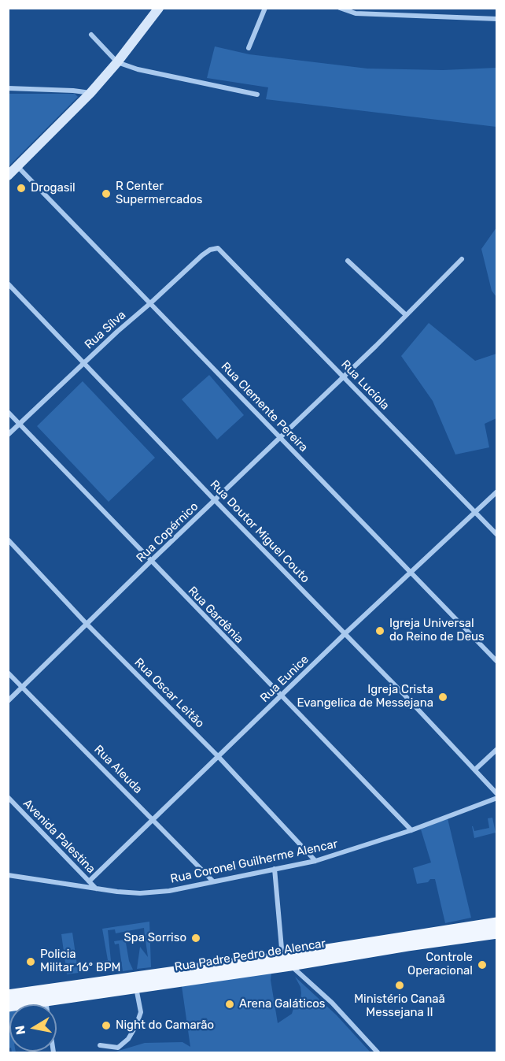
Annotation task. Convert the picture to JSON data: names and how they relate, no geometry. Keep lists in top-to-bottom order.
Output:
{
  "streets": {
    "main road": ["Rua Padre Pedro de Alencar"],
    "street": [
      "Rua Sílva",
      "Rua Lucíola",
      "Rua Clemente Pereira",
      "Rua Doutor Miguel Couto",
      "Rua Copérnico",
      "Rua Gardênia",
      "Rua Eunice",
      "Rua Oscar Leitão",
      "Rua Aleuda",
      "Avenida Palestina",
      "Rua Coronel Guilherme Alencar"
    ]
  },
  "crossings": [
    ["Rua Sílva", "Rua Lucíola"],
    ["Rua Sílva", "Rua Clemente Pereira"],
    ["Rua Sílva", "Rua Doutor Miguel Couto"],
    ["Rua Sílva", "Rua Gardênia"],
    ["Rua Lucíola", "Rua Copérnico"],
    ["Rua Lucíola", "Rua Eunice"],
    ["Rua Clemente Pereira", "Rua Copérnico"],
    ["Rua Clemente Pereira", "Rua Eunice"],
    ["Rua Doutor Miguel Couto", "Rua Copérnico"],
    ["Rua Doutor Miguel Couto", "Rua Eunice"],
    ["Rua Copérnico", "Rua Gardênia"],
    ["Rua Copérnico", "Rua Oscar Leitão"],
    ["Rua Copérnico", "Rua Aleuda"],
    ["Rua Gardênia", "Rua Eunice"],
    ["Rua Gardênia", "Rua Coronel Guilherme Alencar"],
    ["Rua Eunice", "Rua Oscar Leitão"],
    ["Rua Eunice", "Rua Aleuda"],
    ["Rua Eunice", "Avenida Palestina"],
    ["Rua Oscar Leitão", "Rua Coronel Guilherme Alencar"],
    ["Rua Aleuda", "Rua Coronel Guilherme Alencar"],
    ["Avenida Palestina", "Rua Coronel Guilherme Alencar"]
  ],
  "places": [
    "Drogasil",
    "R Center Supermercados",
    "Igreja Universal do Reino de Deus",
    "Igreja Crista Evangelica de Messejana",
    "Spa Sorriso",
    "Policia Militar 16º BPM",
    "Controle Operacional",
    "Ministério Canaã Messejana II",
    "Arena Galáticos",
    "Night do Camarão"
  ],
  "north": "left"
}
